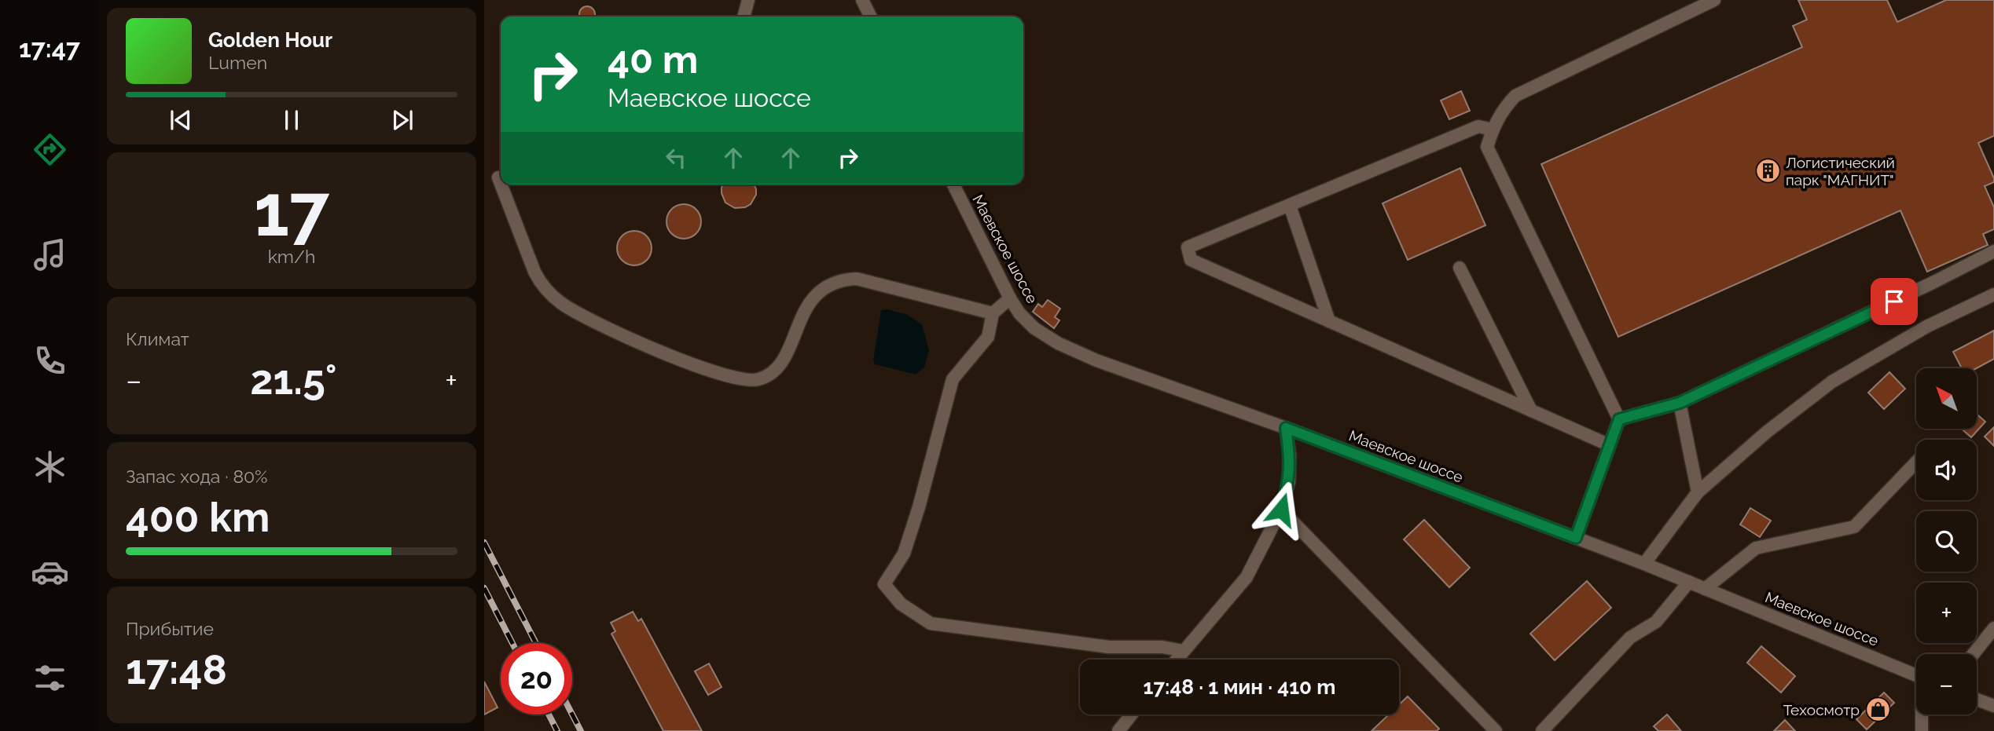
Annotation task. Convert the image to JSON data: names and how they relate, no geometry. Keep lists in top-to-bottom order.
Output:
{
  "streets": {
    "street": ["Маевское шоссе"]
  },
  "places": {
    "building": ["Логистический парк \"МАГНИТ\""],
    "shop": ["Техосмотр"]
  },
  "north": "top left",
  "page": {
    "tabs": "17:47",
    "turn": ["40 m", "Маевское шоссе"],
    "song": ["Golden Hour", "Lumen"],
    "tile": [
      ["17", "km/h"],
      "Климат",
      ["Запас хода · 80%", "400 km"],
      ["Прибытие", "17:48"]
    ],
    "heat": ["−", "21.5°", "+"],
    "map_buttons": ["+", "−"],
    "limit": "20",
    "trip": "17:48 · 1 мин · 410 m"
  }
}
